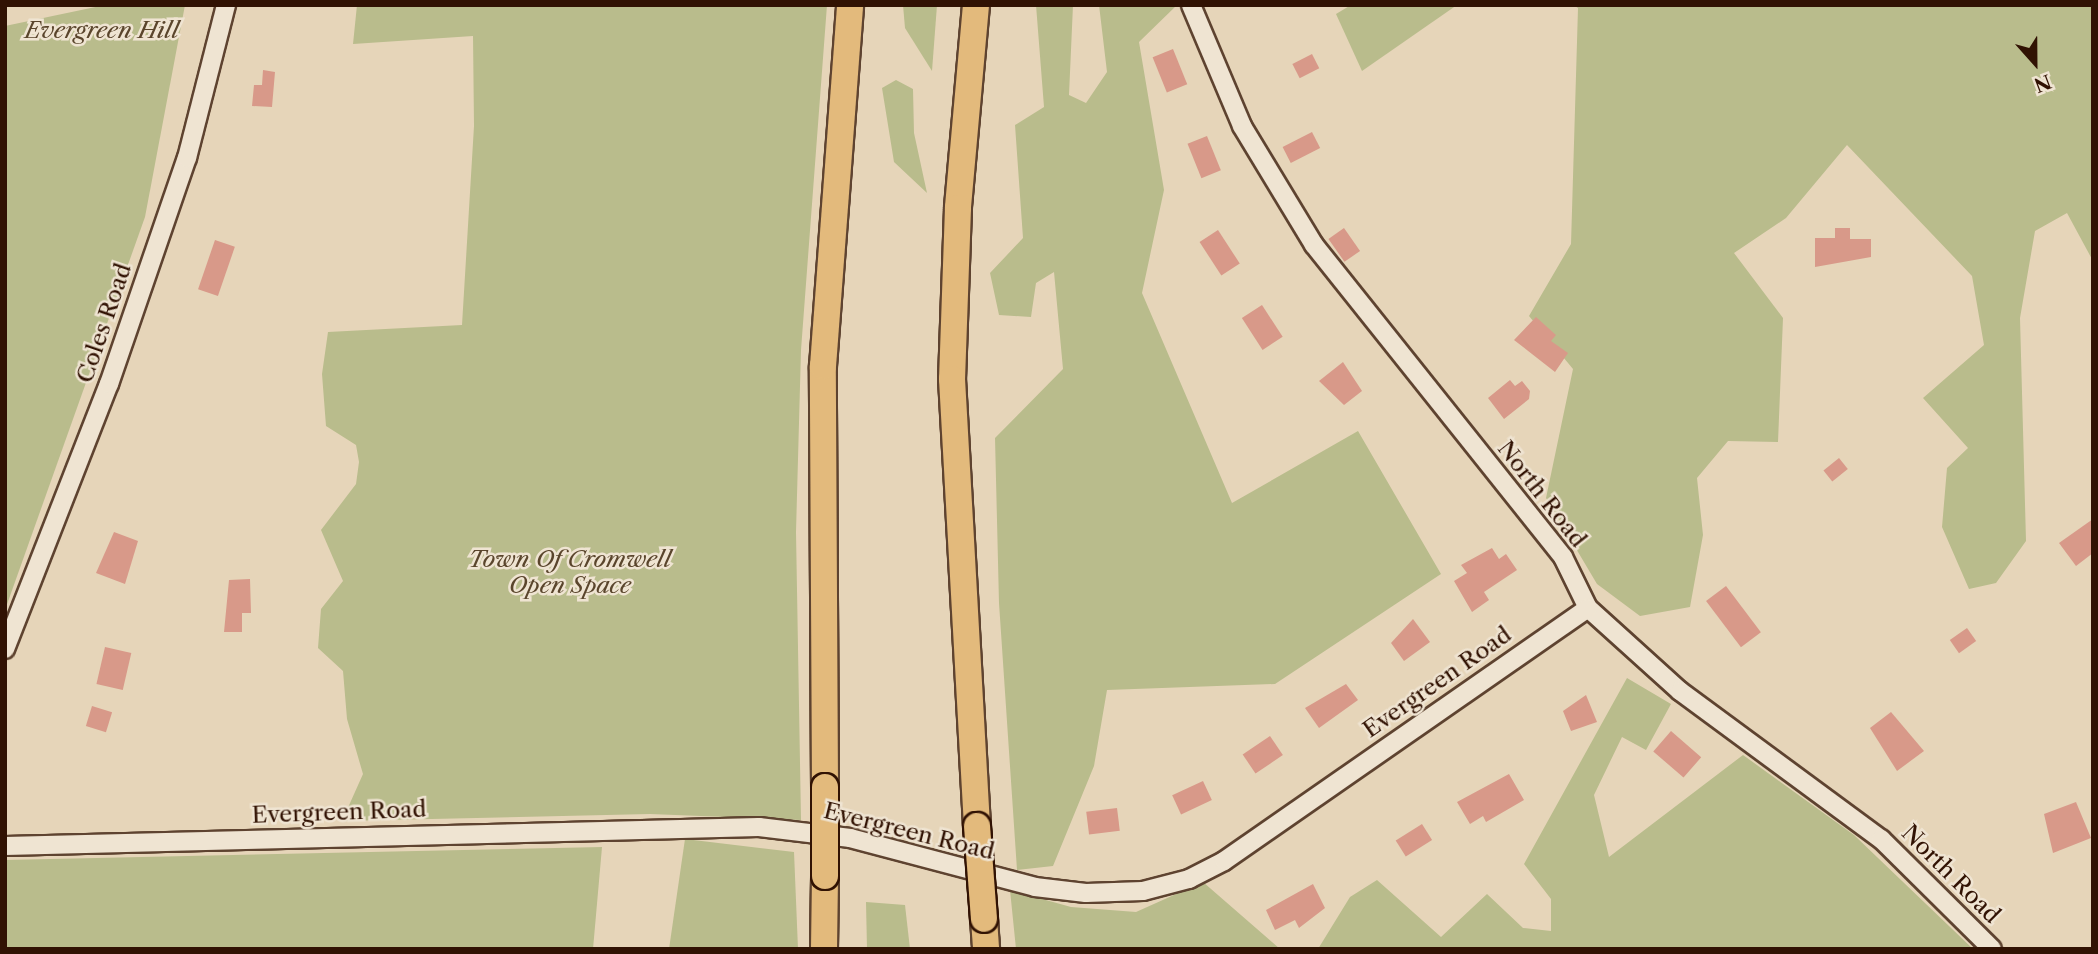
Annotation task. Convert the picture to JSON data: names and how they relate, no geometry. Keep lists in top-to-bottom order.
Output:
{
  "streets": {
    "street": ["Coles Road", "North Road", "Evergreen Road"]
  },
  "crossings": [
    ["North Road", "Evergreen Road"]
  ],
  "parks": ["Evergreen Hill", "Town Of Cromwell Open Space"],
  "north": "bottom"
}
